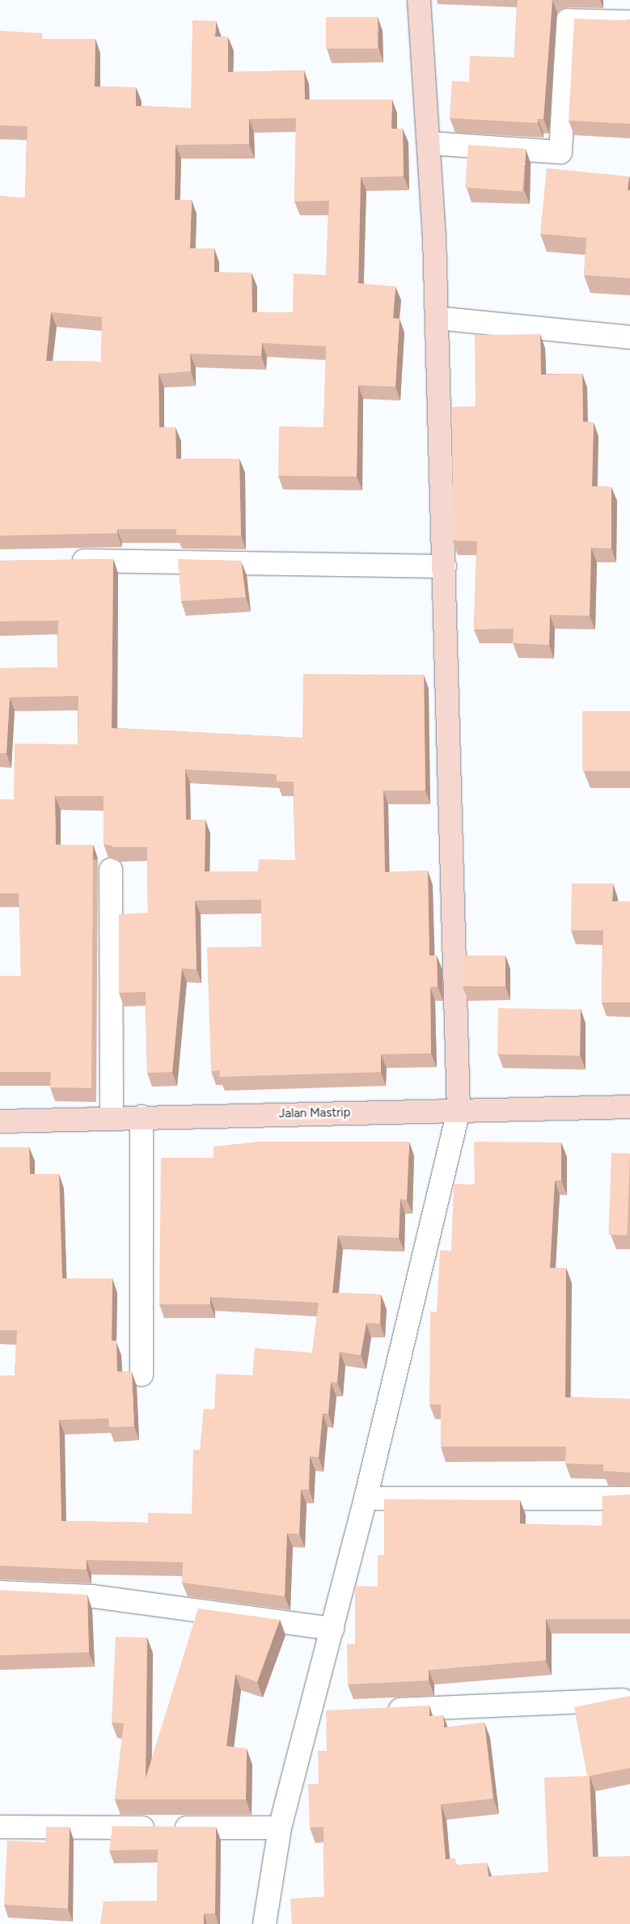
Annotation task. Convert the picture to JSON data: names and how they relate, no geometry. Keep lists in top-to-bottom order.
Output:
{
  "streets": {
    "street": ["Jalan Mastrip"]
  }
}
